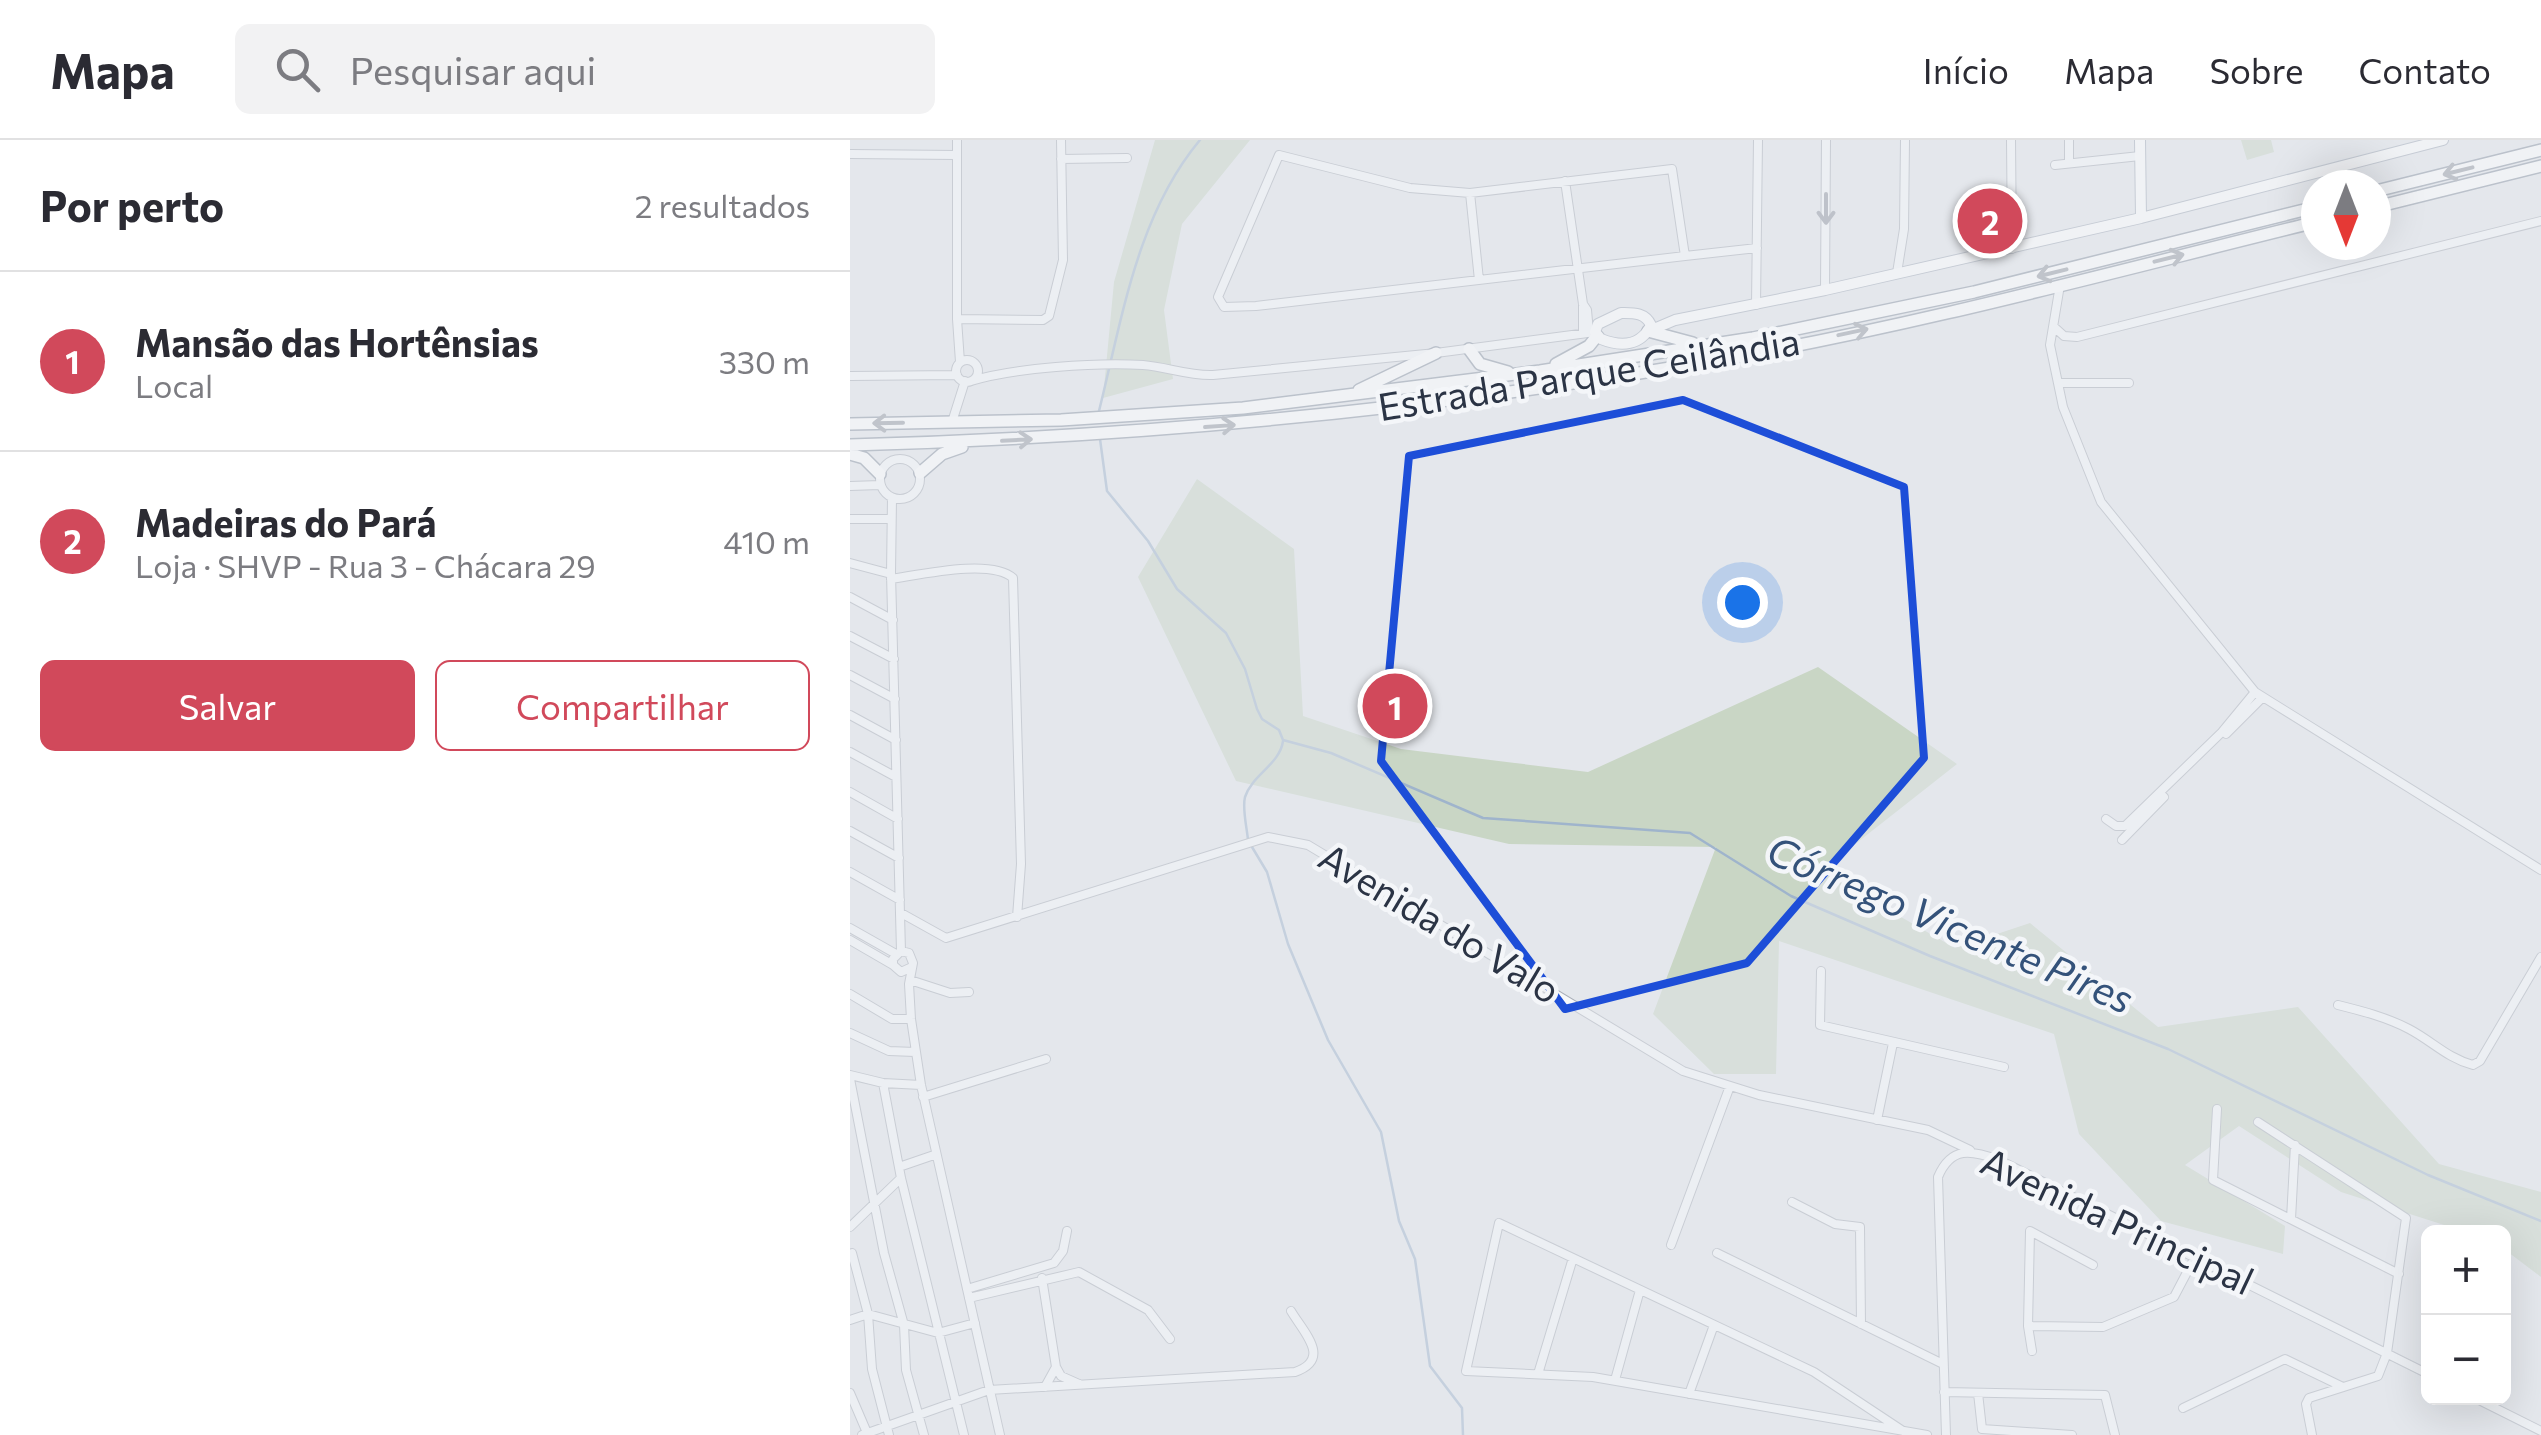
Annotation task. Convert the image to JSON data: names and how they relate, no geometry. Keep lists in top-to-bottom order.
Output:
{
  "streets": {
    "highway": ["Estrada Parque Ceilândia"],
    "street": ["Avenida do Valo", "Avenida Principal"]
  },
  "crossings": [
    ["Avenida do Valo", "Avenida Principal"]
  ],
  "water": ["Córrego Vicente Pires"],
  "north": "bottom",
  "page": {
    "header": "Mapa",
    "search": "Pesquisar aqui",
    "nav": [
      "Início",
      "Mapa",
      "Sobre",
      "Contato"
    ],
    "heading": ["Por perto", "2 resultados"],
    "pins": ["2", "1"],
    "list": [
      {
        "mark": "1",
        "name": "Mansão das Hortênsias",
        "note": "Local",
        "value": "330 m"
      },
      {
        "mark": "2",
        "name": "Madeiras do Pará",
        "note": "Loja · SHVP - Rua 3 - Chácara 29",
        "value": "410 m"
      }
    ],
    "buttons": ["Salvar", "Compartilhar"],
    "map_buttons": ["+", "−"]
  }
}
